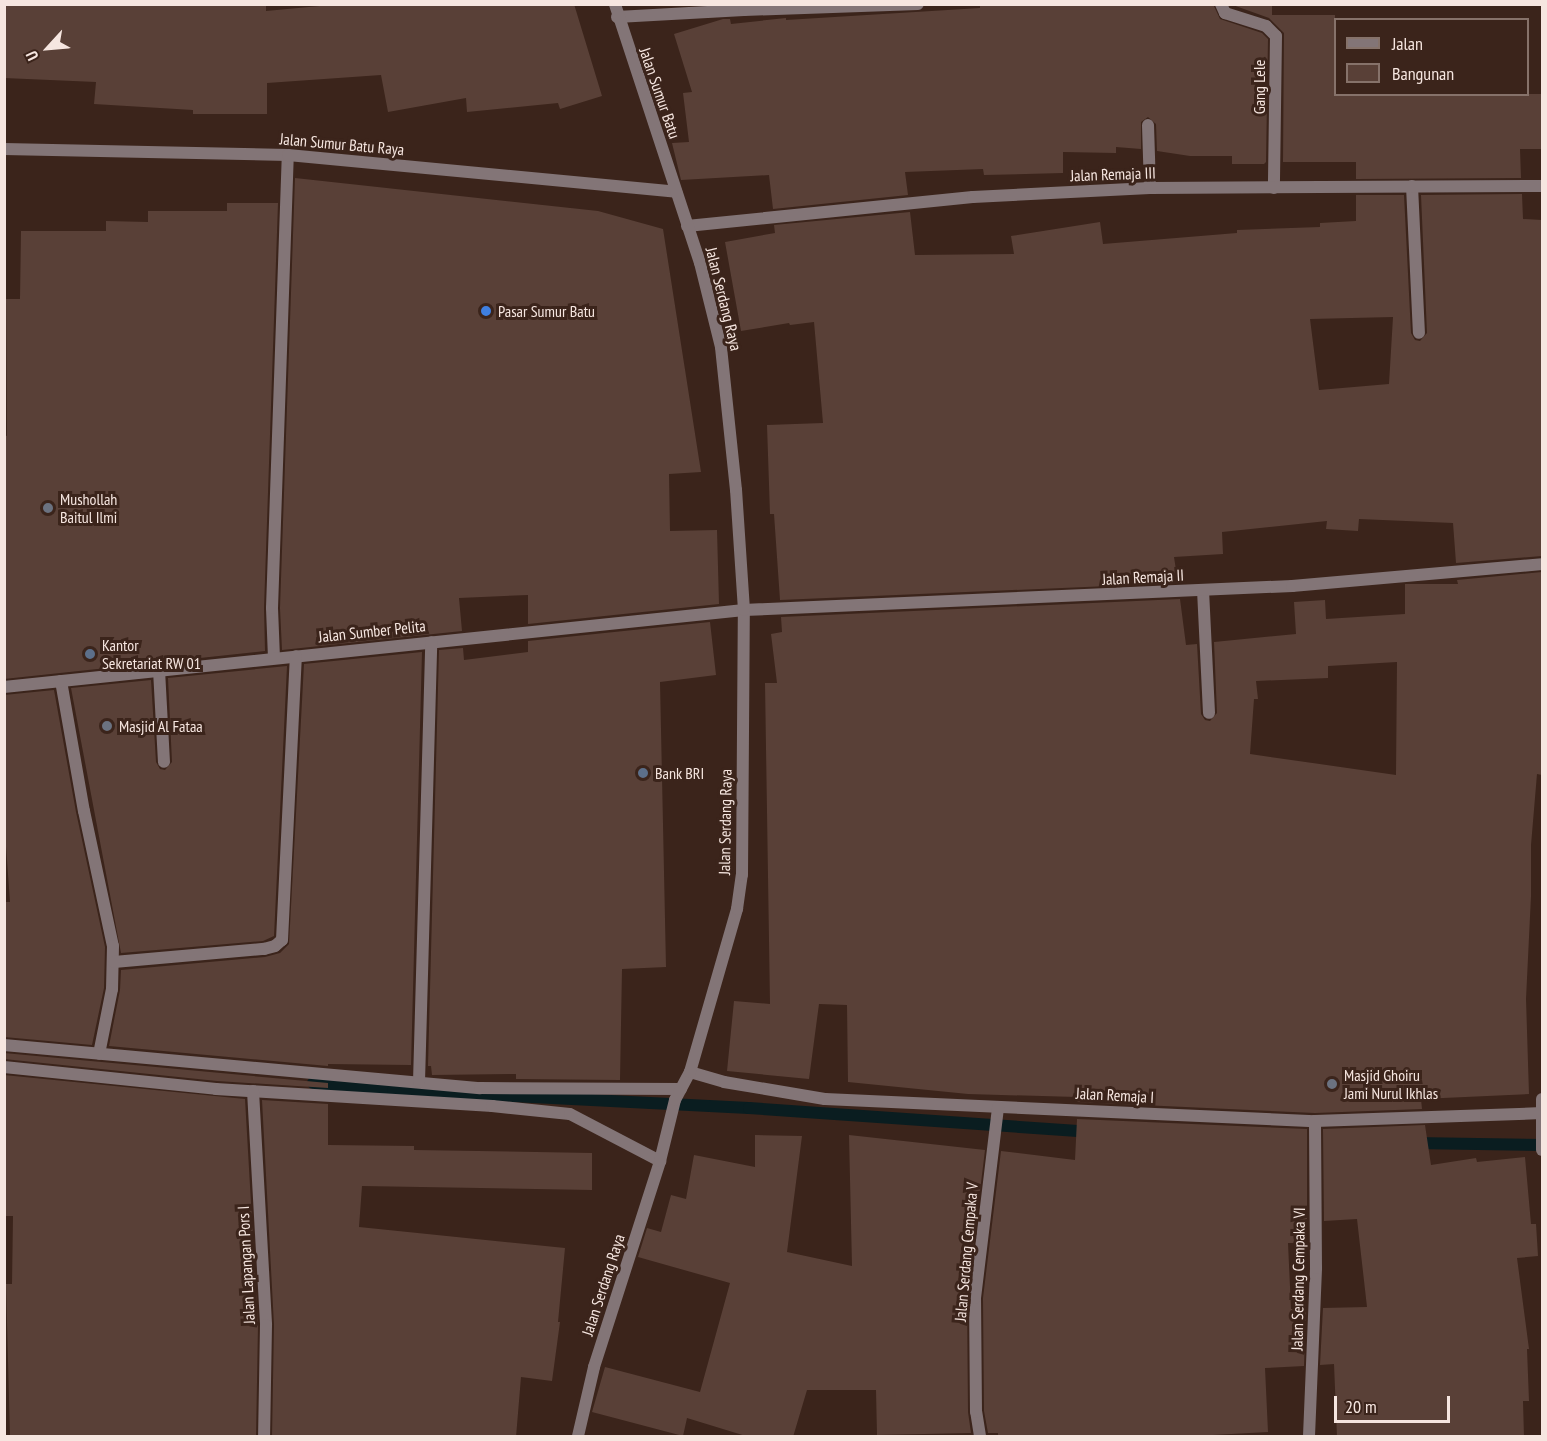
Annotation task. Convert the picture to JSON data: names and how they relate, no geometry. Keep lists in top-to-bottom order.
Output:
{
  "streets": {
    "street": [
      "Gang Lele",
      "Jalan Sumur Batu",
      "Jalan Sumur Batu Raya",
      "Jalan Remaja III",
      "Jalan Serdang Raya",
      "Jalan Remaja II",
      "Jalan Sumber Pelita",
      "Jalan Remaja I",
      "Jalan Serdang Cempaka V",
      "Jalan Lapangan Pors I",
      "Jalan Serdang Cempaka VI"
    ]
  },
  "crossings": [
    ["Gang Lele", "Jalan Remaja III"],
    ["Jalan Sumur Batu", "Jalan Sumur Batu Raya"],
    ["Jalan Sumur Batu", "Jalan Serdang Raya"],
    ["Jalan Sumur Batu Raya", "Jalan Serdang Raya"],
    ["Jalan Remaja III", "Jalan Serdang Raya"],
    ["Jalan Serdang Raya", "Jalan Remaja II"],
    ["Jalan Serdang Raya", "Jalan Sumber Pelita"],
    ["Jalan Serdang Raya", "Jalan Remaja I"],
    ["Jalan Remaja II", "Jalan Sumber Pelita"],
    ["Jalan Remaja I", "Jalan Serdang Cempaka V"],
    ["Jalan Remaja I", "Jalan Serdang Cempaka VI"]
  ],
  "places": [
    "Pasar Sumur Batu",
    "Mushollah Baitul Ilmi",
    "Kantor Sekretariat RW 01",
    "Masjid Al Fataa",
    "Bank BRI",
    "Masjid Ghoiru Jami Nurul Ikhlas"
  ],
  "legend": ["Jalan", "Bangunan"],
  "scale_bar": "20 m",
  "north": "bottom left"
}
